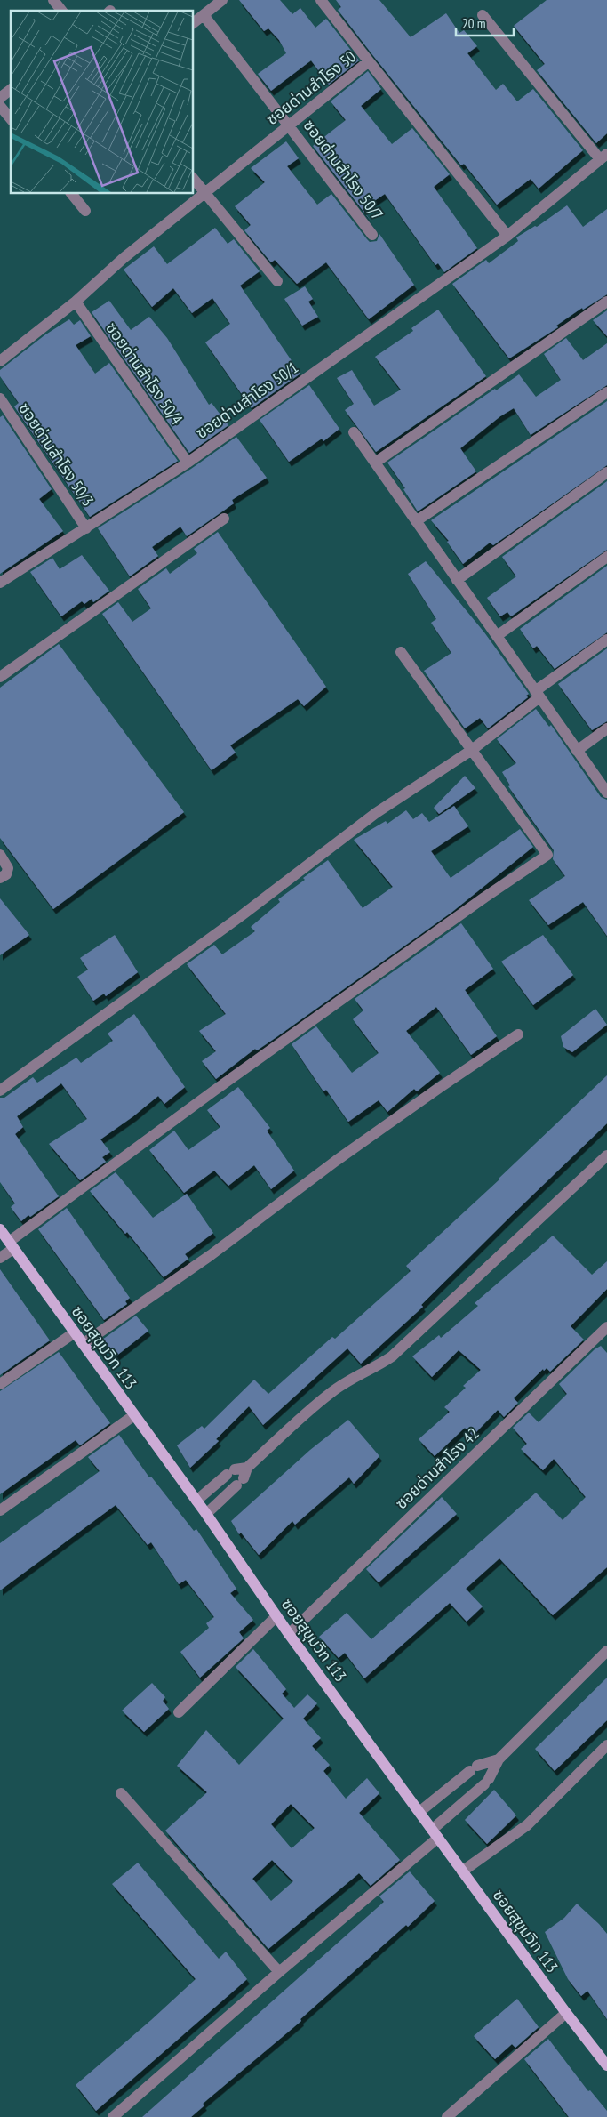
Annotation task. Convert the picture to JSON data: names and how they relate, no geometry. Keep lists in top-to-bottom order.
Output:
{
  "streets": {
    "main road": ["ซอยสุขุมวิท 113"],
    "street": [
      "ซอยด่านสำโรง 50",
      "ซอยด่านสำโรง 50/7",
      "ซอยด่านสำโรง 50/4",
      "ซอยด่านสำโรง 50/1",
      "ซอยด่านสำโรง 50/3",
      "ซอยด่านสำโรง 42"
    ]
  },
  "crossings": [
    ["ซอยด่านสำโรง 50", "ซอยด่านสำโรง 50/7"],
    ["ซอยด่านสำโรง 50", "ซอยด่านสำโรง 50/4"],
    ["ซอยด่านสำโรง 50", "ซอยด่านสำโรง 50/1"],
    ["ซอยด่านสำโรง 50/4", "ซอยด่านสำโรง 50/1"],
    ["ซอยด่านสำโรง 50/1", "ซอยด่านสำโรง 50/3"],
    ["ซอยสุขุมวิท 113", "ซอยด่านสำโรง 42"]
  ],
  "scale_bar": "20 m"
}
